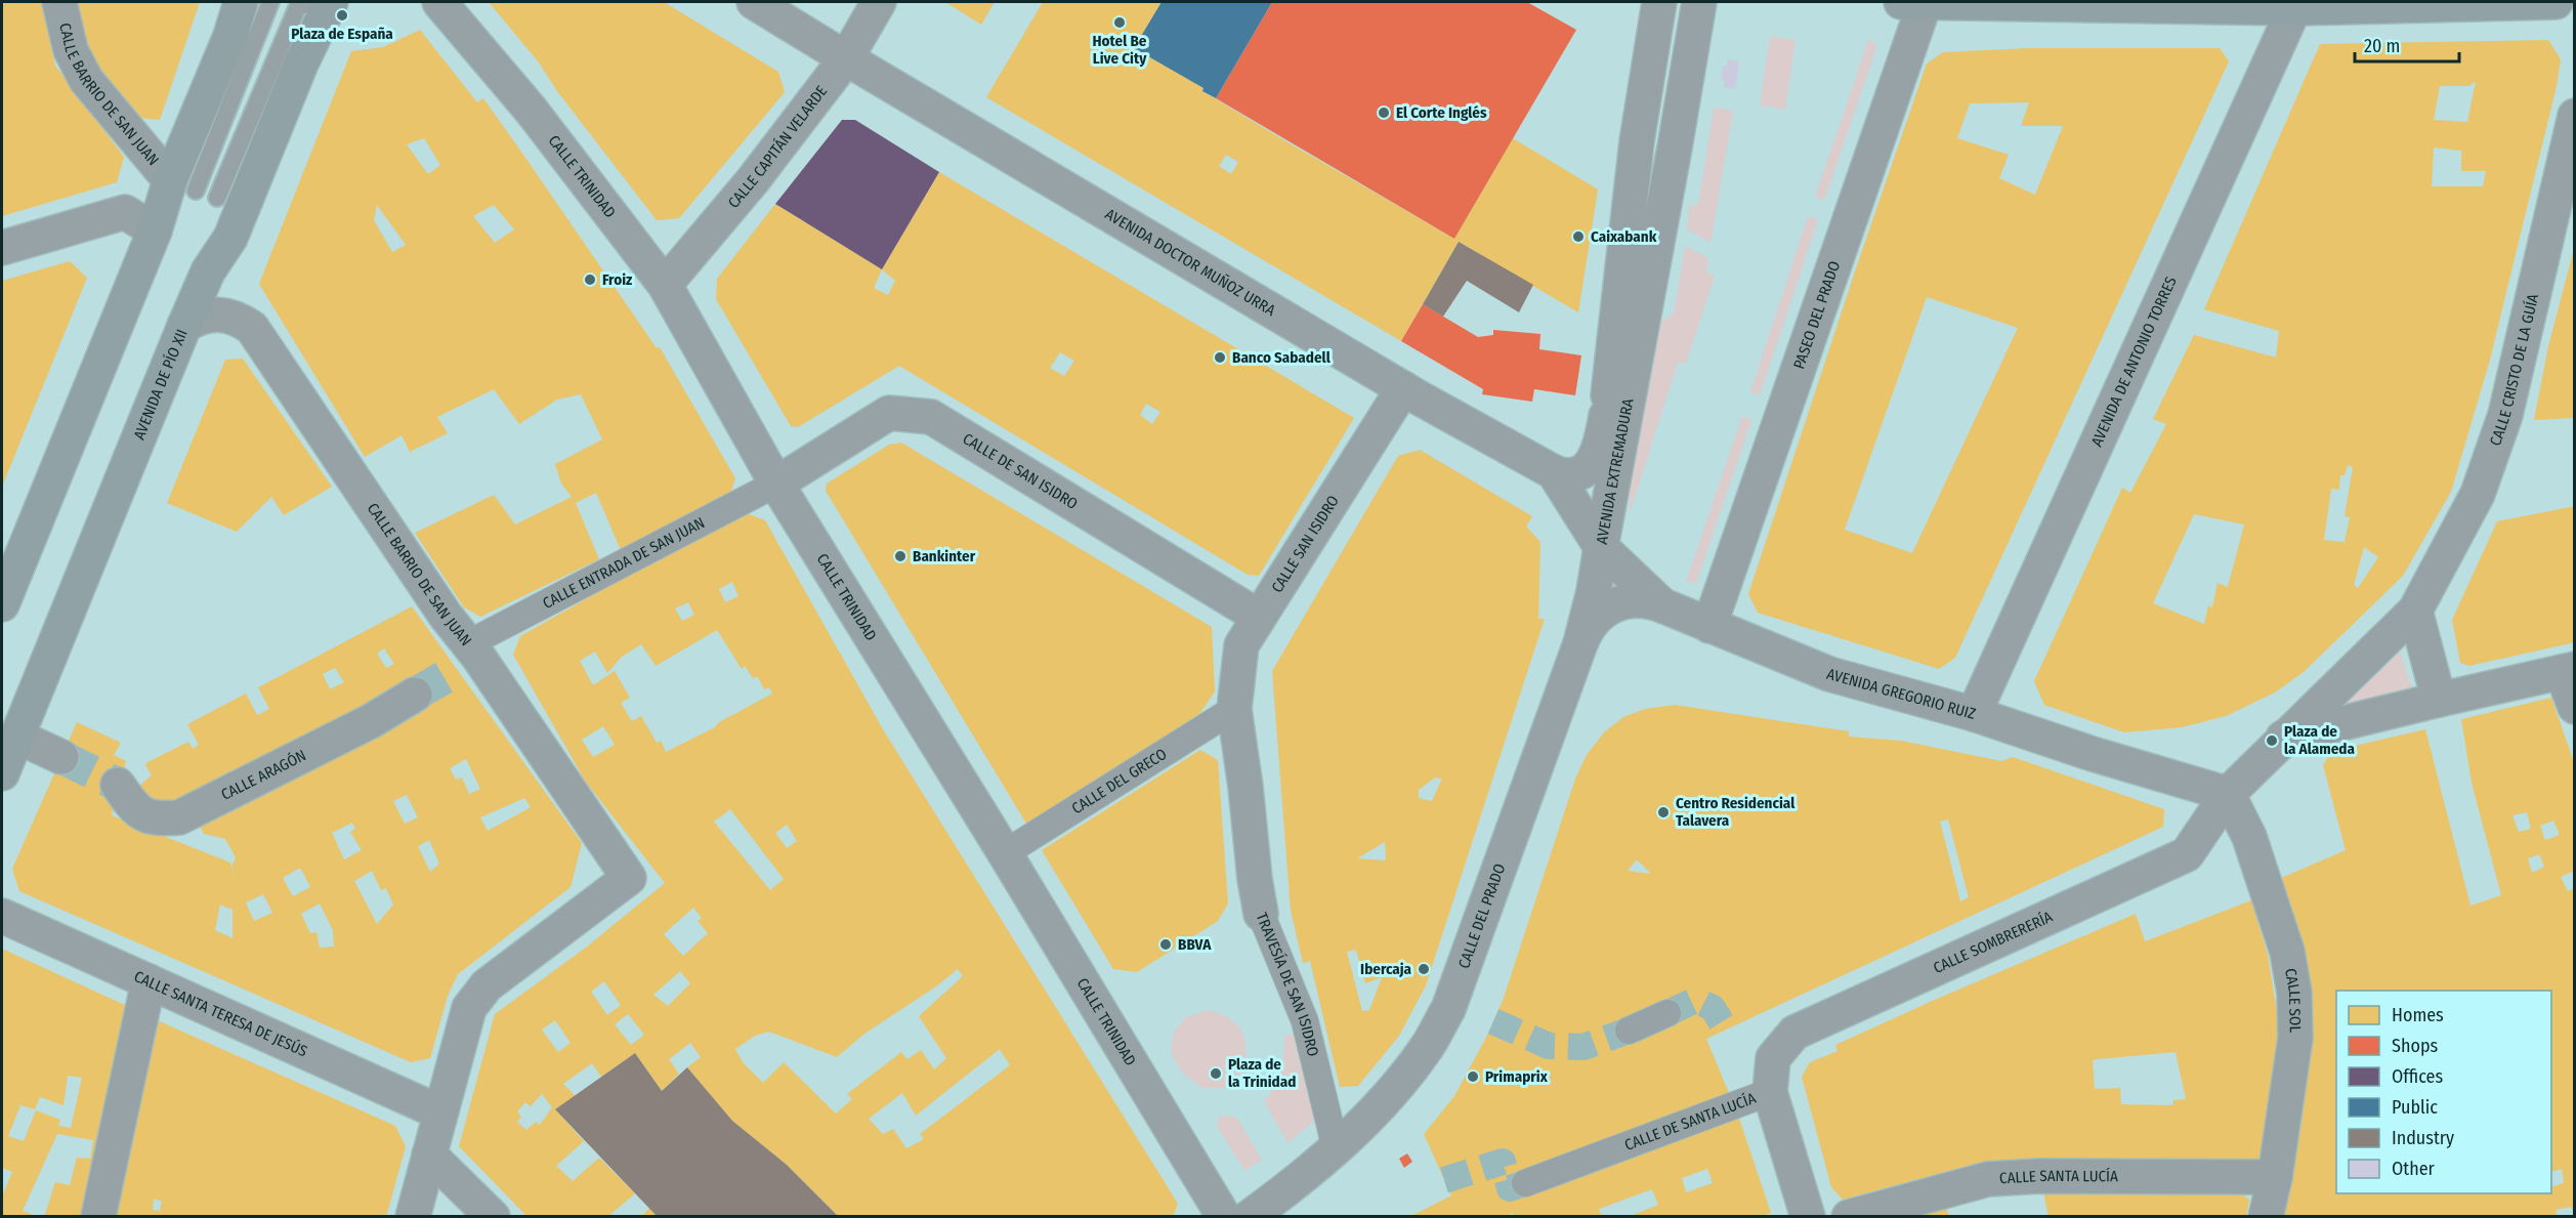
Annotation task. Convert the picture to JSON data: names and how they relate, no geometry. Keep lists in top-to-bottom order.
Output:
{
  "streets": {
    "main road": ["AVENIDA DE PÍO XII"],
    "street": [
      "CALLE BARRIO DE SAN JUAN",
      "CALLE CAPITÁN VELARDE",
      "CALLE TRINIDAD",
      "AVENIDA DOCTOR MUÑOZ URRA",
      "PASEO DEL PRADO",
      "AVENIDA DE ANTONIO TORRES",
      "CALLE CRISTO DE LA GUÍA",
      "AVENIDA EXTREMADURA",
      "CALLE DE SAN ISIDRO",
      "CALLE SAN ISIDRO",
      "CALLE ENTRADA DE SAN JUAN",
      "AVENIDA GREGORIO RUIZ",
      "CALLE ARAGÓN",
      "CALLE DEL GRECO",
      "CALLE DEL PRADO",
      "CALLE SOMBRERERÍA",
      "TRAVESÍA DE SAN ISIDRO",
      "CALLE SOL",
      "CALLE SANTA TERESA DE JESÚS",
      "CALLE DE SANTA LUCÍA",
      "CALLE SANTA LUCÍA"
    ]
  },
  "crossings": [
    ["CALLE BARRIO DE SAN JUAN", "AVENIDA DE PÍO XII"],
    ["CALLE BARRIO DE SAN JUAN", "CALLE ENTRADA DE SAN JUAN"],
    ["CALLE BARRIO DE SAN JUAN", "CALLE SANTA TERESA DE JESÚS"],
    ["CALLE CAPITÁN VELARDE", "CALLE TRINIDAD"],
    ["CALLE CAPITÁN VELARDE", "AVENIDA DOCTOR MUÑOZ URRA"],
    ["CALLE TRINIDAD", "CALLE DE SAN ISIDRO"],
    ["CALLE TRINIDAD", "CALLE ENTRADA DE SAN JUAN"],
    ["CALLE TRINIDAD", "CALLE DEL GRECO"],
    ["AVENIDA DOCTOR MUÑOZ URRA", "AVENIDA EXTREMADURA"],
    ["AVENIDA DOCTOR MUÑOZ URRA", "CALLE SAN ISIDRO"],
    ["AVENIDA DOCTOR MUÑOZ URRA", "AVENIDA GREGORIO RUIZ"],
    ["AVENIDA DOCTOR MUÑOZ URRA", "CALLE DEL PRADO"],
    ["PASEO DEL PRADO", "AVENIDA GREGORIO RUIZ"],
    ["AVENIDA DE ANTONIO TORRES", "AVENIDA GREGORIO RUIZ"],
    ["AVENIDA EXTREMADURA", "AVENIDA GREGORIO RUIZ"],
    ["AVENIDA EXTREMADURA", "CALLE DEL PRADO"],
    ["CALLE DE SAN ISIDRO", "CALLE SAN ISIDRO"],
    ["CALLE DE SAN ISIDRO", "CALLE ENTRADA DE SAN JUAN"],
    ["CALLE SAN ISIDRO", "CALLE DEL GRECO"],
    ["CALLE SAN ISIDRO", "TRAVESÍA DE SAN ISIDRO"],
    ["AVENIDA GREGORIO RUIZ", "CALLE DEL PRADO"],
    ["AVENIDA GREGORIO RUIZ", "CALLE SOMBRERERÍA"],
    ["AVENIDA GREGORIO RUIZ", "CALLE SOL"],
    ["CALLE DEL GRECO", "TRAVESÍA DE SAN ISIDRO"],
    ["CALLE DEL PRADO", "TRAVESÍA DE SAN ISIDRO"],
    ["CALLE SOMBRERERÍA", "CALLE SOL"],
    ["CALLE SOMBRERERÍA", "CALLE DE SANTA LUCÍA"],
    ["CALLE SOL", "CALLE SANTA LUCÍA"]
  ],
  "places": [
    "Plaza de España",
    "Hotel Be Live City",
    "El Corte Inglés",
    "Caixabank",
    "Froiz",
    "Banco Sabadell",
    "Bankinter",
    "Plaza de la Alameda",
    "Centro Residencial Talavera",
    "BBVA",
    "Ibercaja",
    "Plaza de la Trinidad",
    "Primaprix"
  ],
  "legend": [
    "Homes",
    "Shops",
    "Offices",
    "Public",
    "Industry",
    "Other"
  ],
  "scale_bar": "20 m"
}
